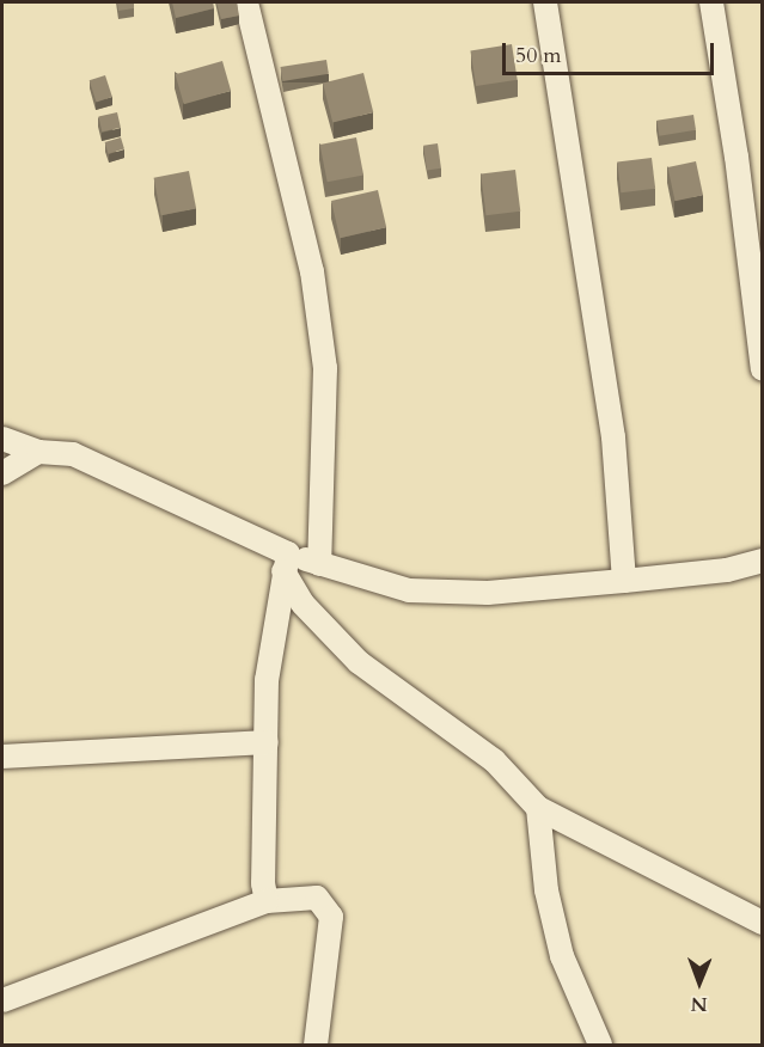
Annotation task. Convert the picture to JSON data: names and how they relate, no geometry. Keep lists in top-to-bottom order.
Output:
{
  "scale_bar": "50 m",
  "north": "bottom"
}
